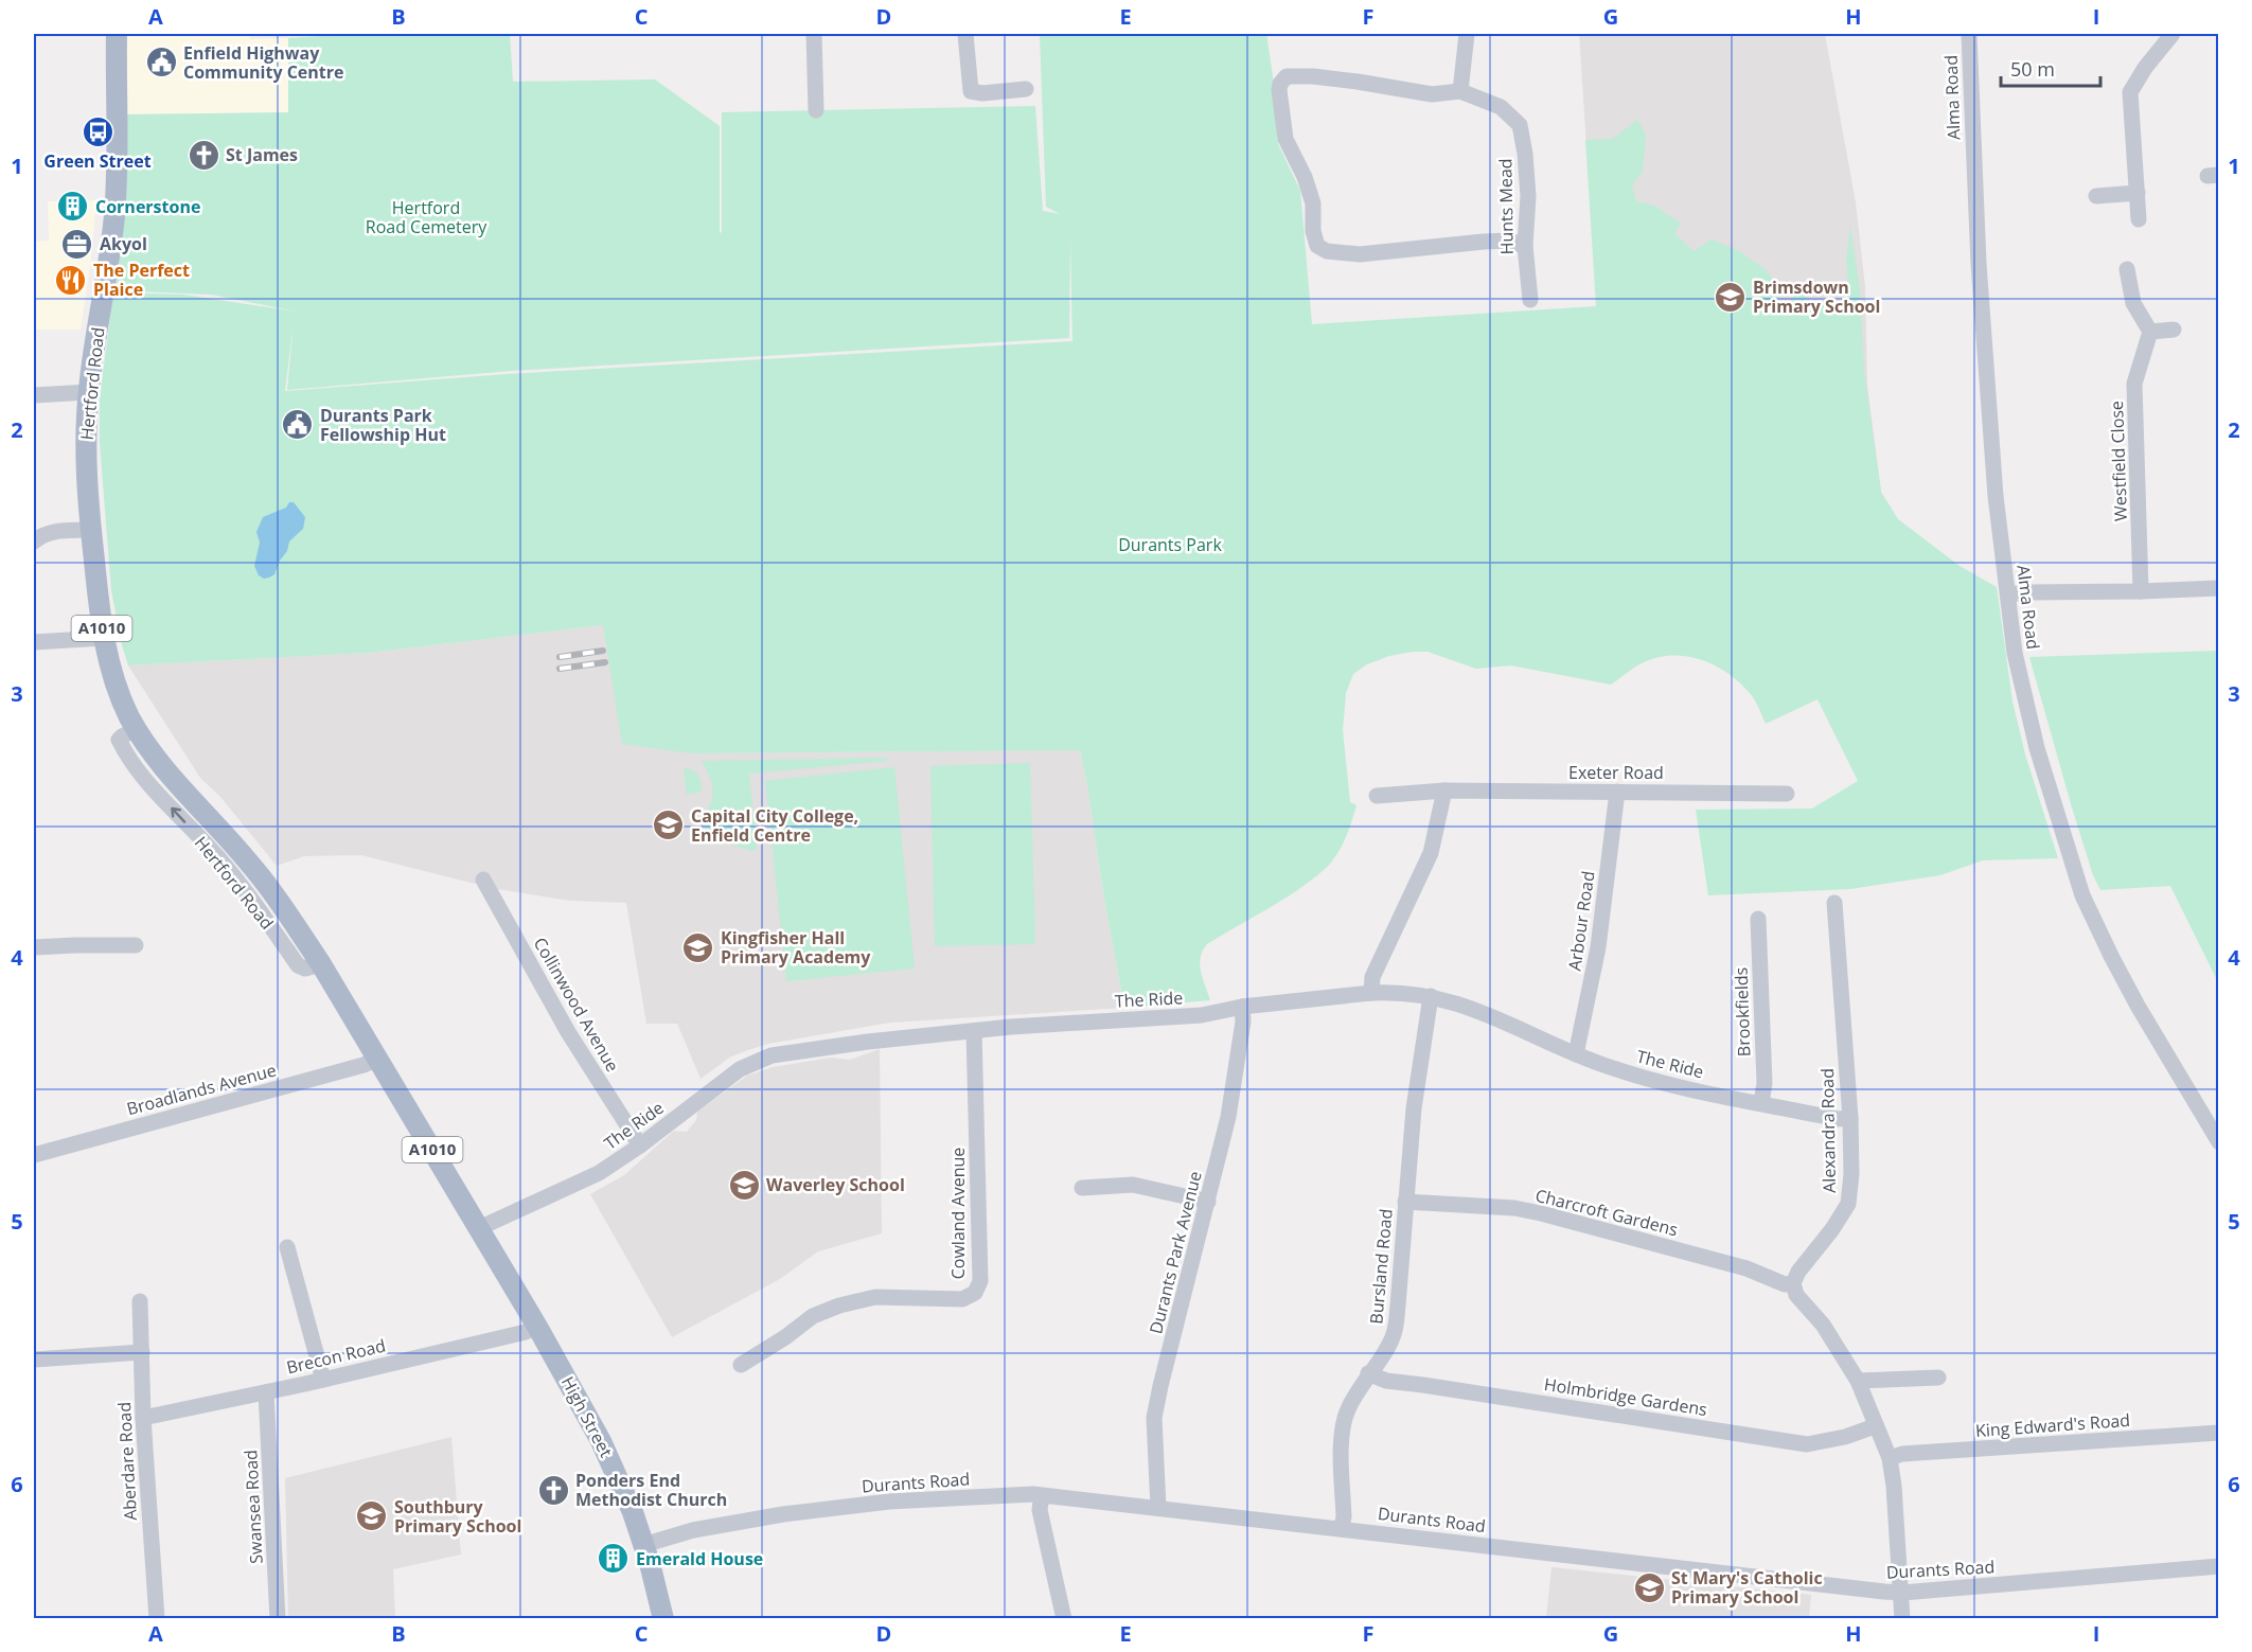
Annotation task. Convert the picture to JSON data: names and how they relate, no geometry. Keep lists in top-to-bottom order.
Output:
{
  "streets": {
    "main road": ["Hertford Road", "A1010", "High Street"],
    "street": [
      "Alma Road",
      "Hunts Mead",
      "Westfield Close",
      "Exeter Road",
      "Arbour Road",
      "The Ride",
      "Collinwood Avenue",
      "Brookfields",
      "Broadlands Avenue",
      "Alexandra Road",
      "Charcroft Gardens",
      "Cowland Avenue",
      "Durants Park Avenue",
      "Bursland Road",
      "Brecon Road",
      "Holmbridge Gardens",
      "King Edward's Road",
      "Aberdare Road",
      "Durants Road",
      "Swansea Road"
    ]
  },
  "crossings": [
    ["Hertford Road", "The Ride"],
    ["Hertford Road", "Broadlands Avenue"],
    ["Hertford Road", "High Street"],
    ["Exeter Road", "Arbour Road"],
    ["Arbour Road", "The Ride"],
    ["The Ride", "Collinwood Avenue"],
    ["The Ride", "Brookfields"],
    ["The Ride", "Alexandra Road"],
    ["The Ride", "Cowland Avenue"],
    ["The Ride", "Durants Park Avenue"],
    ["The Ride", "Bursland Road"],
    ["The Ride", "High Street"],
    ["Alexandra Road", "Charcroft Gardens"],
    ["Charcroft Gardens", "Bursland Road"],
    ["Durants Park Avenue", "Durants Road"],
    ["Bursland Road", "Holmbridge Gardens"],
    ["Bursland Road", "Durants Road"],
    ["Brecon Road", "High Street"],
    ["Brecon Road", "Aberdare Road"],
    ["Brecon Road", "Swansea Road"],
    ["High Street", "Durants Road"]
  ],
  "parks": ["Hertford Road Cemetery", "Durants Park"],
  "places": {
    "public building": ["Enfield Highway Community Centre", "Durants Park Fellowship Hut"],
    "bus stop": ["Green Street"],
    "church": ["St James", "Ponders End Methodist Church"],
    "building": ["Cornerstone", "Emerald House"],
    "office": ["Akyol"],
    "restaurant": ["The Perfect Plaice"],
    "school or university": [
      "Brimsdown Primary School",
      "Capital City College, Enfield Centre",
      "Kingfisher Hall Primary Academy",
      "Waverley School",
      "Southbury Primary School",
      "St Mary's Catholic Primary School"
    ]
  },
  "scale_bar": "50 m",
  "grid": {
    "columns": [
      "A",
      "B",
      "C",
      "D",
      "E",
      "F",
      "G",
      "H",
      "I"
    ],
    "rows": [
      "1",
      "2",
      "3",
      "4",
      "5",
      "6"
    ]
  }
}
